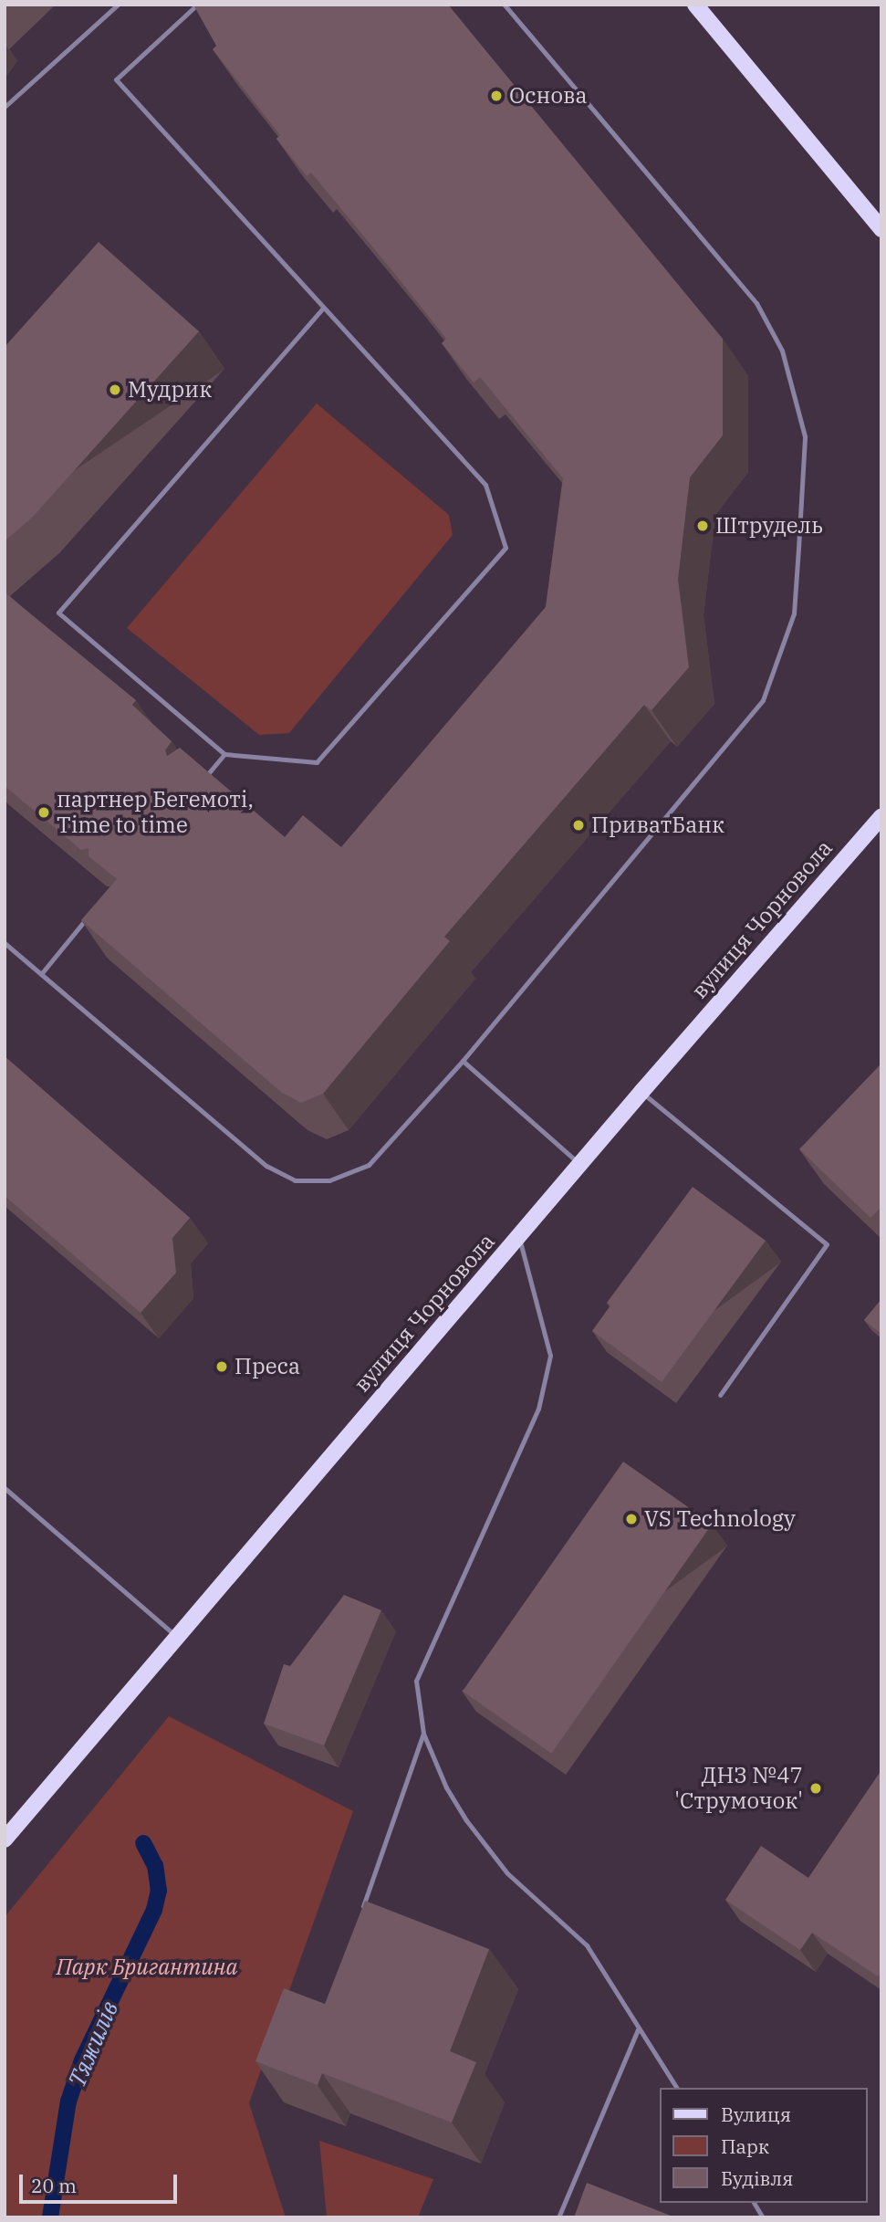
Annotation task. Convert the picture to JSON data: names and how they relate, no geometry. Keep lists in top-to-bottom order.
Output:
{
  "streets": {
    "main road": ["вулиця Чорновола"]
  },
  "water": ["Тяжилів"],
  "parks": ["Парк Бригантина"],
  "places": [
    "Основа",
    "Мудрик",
    "Штрудель",
    "партнер Бегемоті, Time to time",
    "ПриватБанк",
    "Преса",
    "VS Technology",
    "ДНЗ №47 'Струмочок'"
  ],
  "legend": ["Вулиця", "Парк", "Будівля"],
  "scale_bar": "20 m"
}
